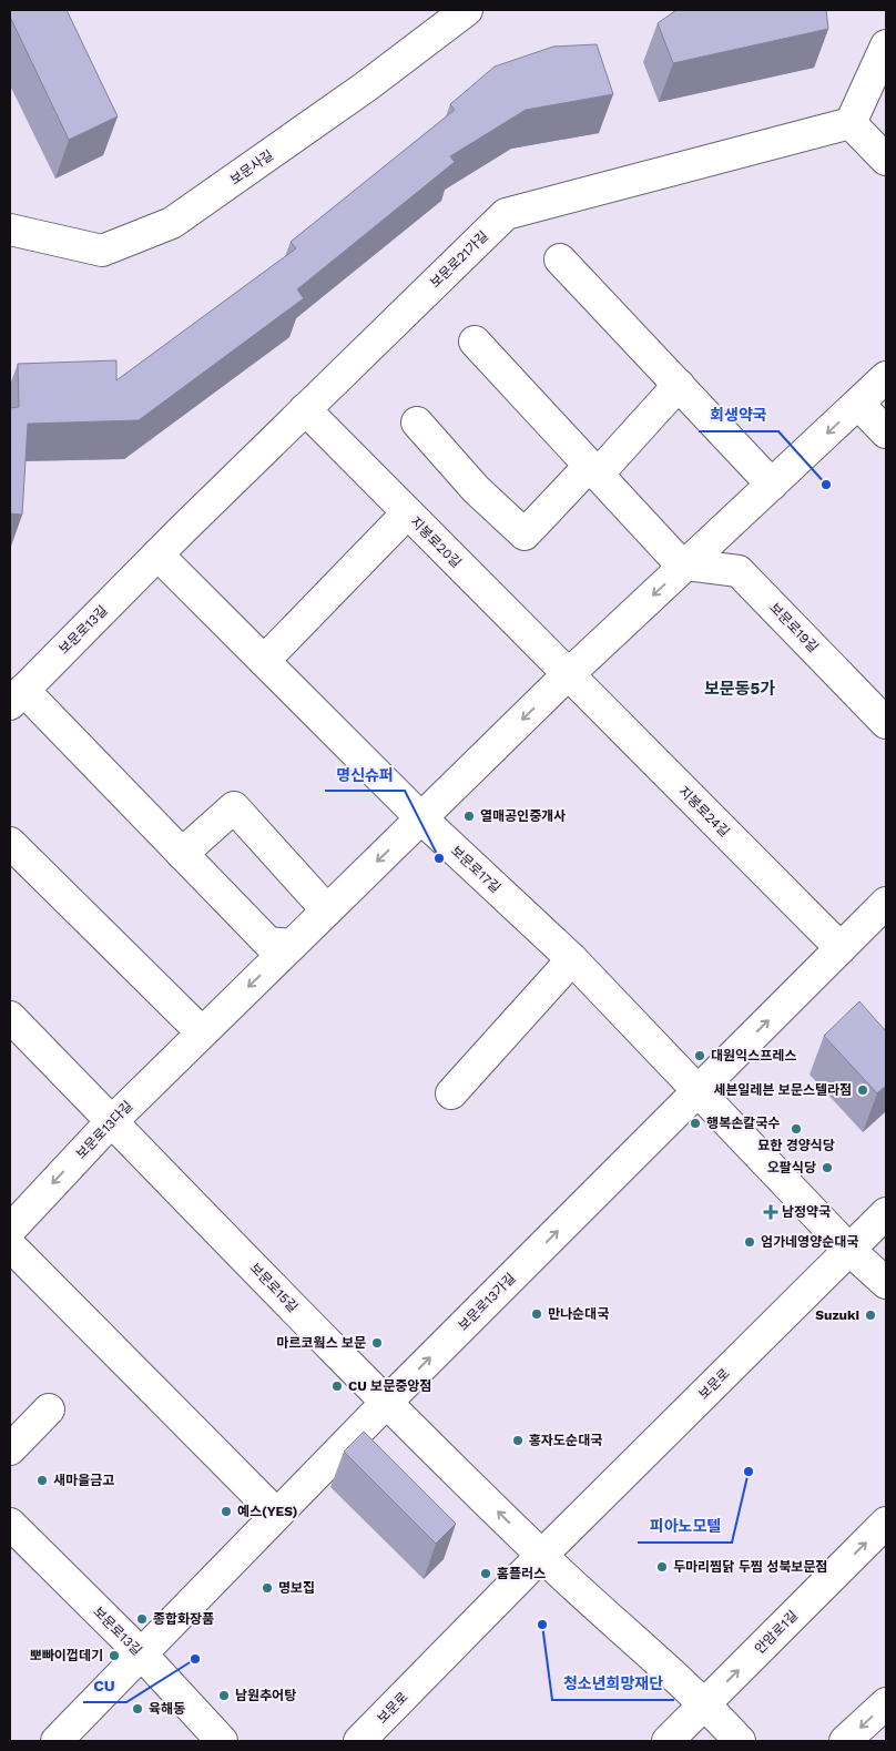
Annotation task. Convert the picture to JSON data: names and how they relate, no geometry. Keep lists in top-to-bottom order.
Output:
{
  "streets": {
    "street": [
      "보문사길",
      "보문로21가길",
      "지봉로20길",
      "보문로19길",
      "보문로13길",
      "지봉로24길",
      "보문로17길",
      "보문로13다길",
      "보문로15길",
      "보문로13가길",
      "보문로",
      "안암로1길"
    ]
  },
  "crossings": [
    ["보문로21가길", "지봉로20길"],
    ["보문로21가길", "보문로13길"],
    ["보문로21가길", "보문로17길"],
    ["지봉로20길", "지봉로24길"],
    ["보문로13길", "보문로17길"],
    ["보문로13길", "보문로13가길"],
    ["보문로17길", "보문로13다길"],
    ["보문로17길", "보문로13가길"],
    ["보문로17길", "보문로"],
    ["보문로13다길", "보문로15길"],
    ["보문로15길", "보문로13가길"],
    ["보문로15길", "보문로"]
  ],
  "one_way": ["안암로1길"],
  "districts": ["보문동5가"],
  "places": {
    "other": [
      "회생약국",
      "열매공인중개사",
      "명신슈퍼",
      "대원익스프레스",
      "세븐일레븐 보문스텔라점",
      "행복손칼국수",
      "묘한 경양식당",
      "오팔식당",
      "엄가네영양순대국",
      "만나순대국",
      "Suzuki",
      "마르코웤스 보문",
      "CU 보문중앙점",
      "홍자도순대국",
      "피아노모텔",
      "새마을금고",
      "예스(YES)",
      "두마리찜닭 두찜 성북보문점",
      "홈플러스",
      "명보집",
      "종합화장품",
      "청소년희망재단",
      "뽀빠이껍데기",
      "CU",
      "남원추어탕",
      "육해동"
    ],
    "health": ["남정약국"]
  }
}
